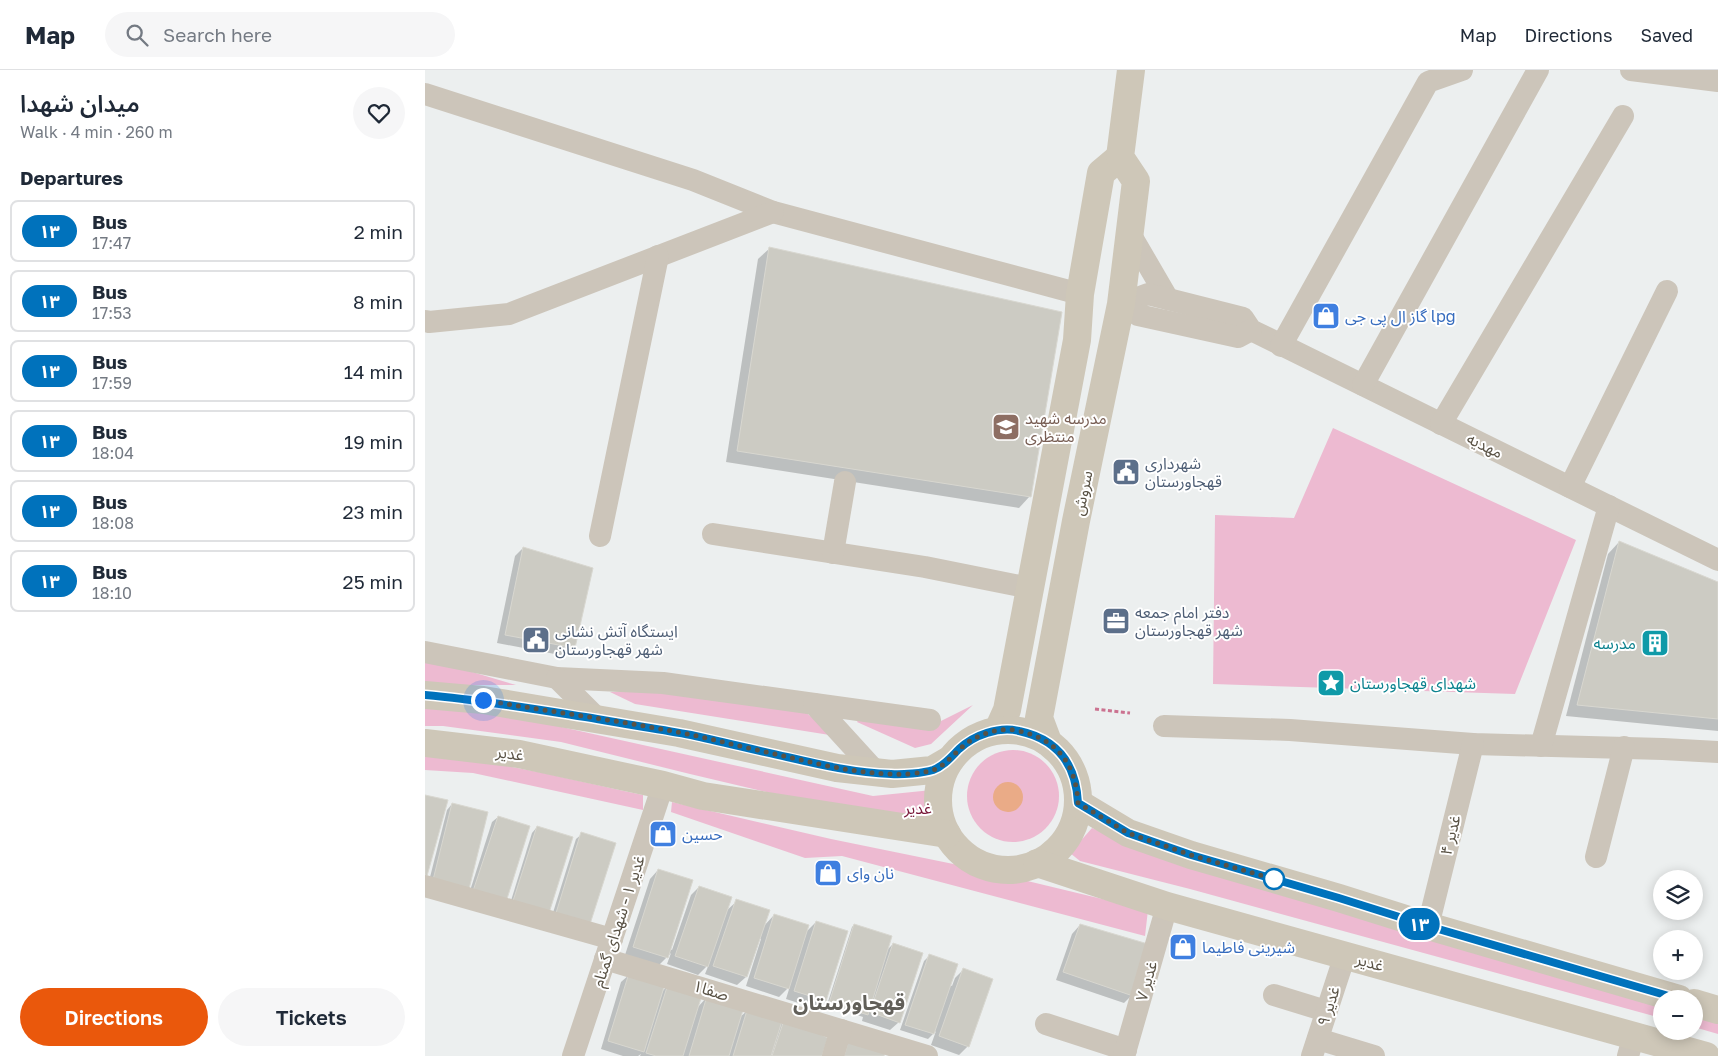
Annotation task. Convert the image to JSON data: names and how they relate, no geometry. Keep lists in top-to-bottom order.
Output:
{
  "streets": {
    "main road": ["سروش", "غدیر"],
    "street": [
      "مهدیه",
      "غدیر ۴",
      "غدیر ۱ - شهدای گمنام",
      "غدیر ۷",
      "صفا۱",
      "غدیر ۹"
    ]
  },
  "crossings": [
    ["مهدیه", "سروش"],
    ["سروش", "غدیر"],
    ["غدیر", "غدیر ۱ - شهدای گمنام"],
    ["غدیر", "غدیر ۷"],
    ["غدیر", "غدیر ۹"],
    ["غدیر ۱ - شهدای گمنام", "صفا۱"]
  ],
  "districts": ["قهجاورستان"],
  "parks": ["غدیر"],
  "places": {
    "shop": [
      "گاز ال پی جی lpg",
      "حسین",
      "نان وای",
      "شیرینی فاطیما"
    ],
    "school or university": ["مدرسه شهید منتظری"],
    "public building": ["شهرداری قهجاورستان", "ایستگاه آتش نشانی شهر قهجاورستان"],
    "office": ["دفتر امام جمعه شهر قهجاورستان"],
    "building": ["مدرسه"],
    "place": ["شهدای قهجاورستان"]
  },
  "lines": ["bus line ۱۳"],
  "page": {
    "header": "Map",
    "search": "Search here",
    "nav": ["Map", "Directions", "Saved"],
    "heading": [
      ["میدان شهدا", "Walk · 4 min · 260 m"],
      "Departures"
    ],
    "on_map": "۱۳",
    "list": [
      {
        "mark": "۱۳",
        "name": "Bus",
        "note": "17:47",
        "value": "2 min"
      },
      {
        "mark": "۱۳",
        "name": "Bus",
        "note": "17:53",
        "value": "8 min"
      },
      {
        "mark": "۱۳",
        "name": "Bus",
        "note": "17:59",
        "value": "14 min"
      },
      {
        "mark": "۱۳",
        "name": "Bus",
        "note": "18:04",
        "value": "19 min"
      },
      {
        "mark": "۱۳",
        "name": "Bus",
        "note": "18:08",
        "value": "23 min"
      },
      {
        "mark": "۱۳",
        "name": "Bus",
        "note": "18:10",
        "value": "25 min"
      }
    ],
    "map_buttons": ["+", "−"],
    "buttons": ["Directions", "Tickets"]
  }
}
